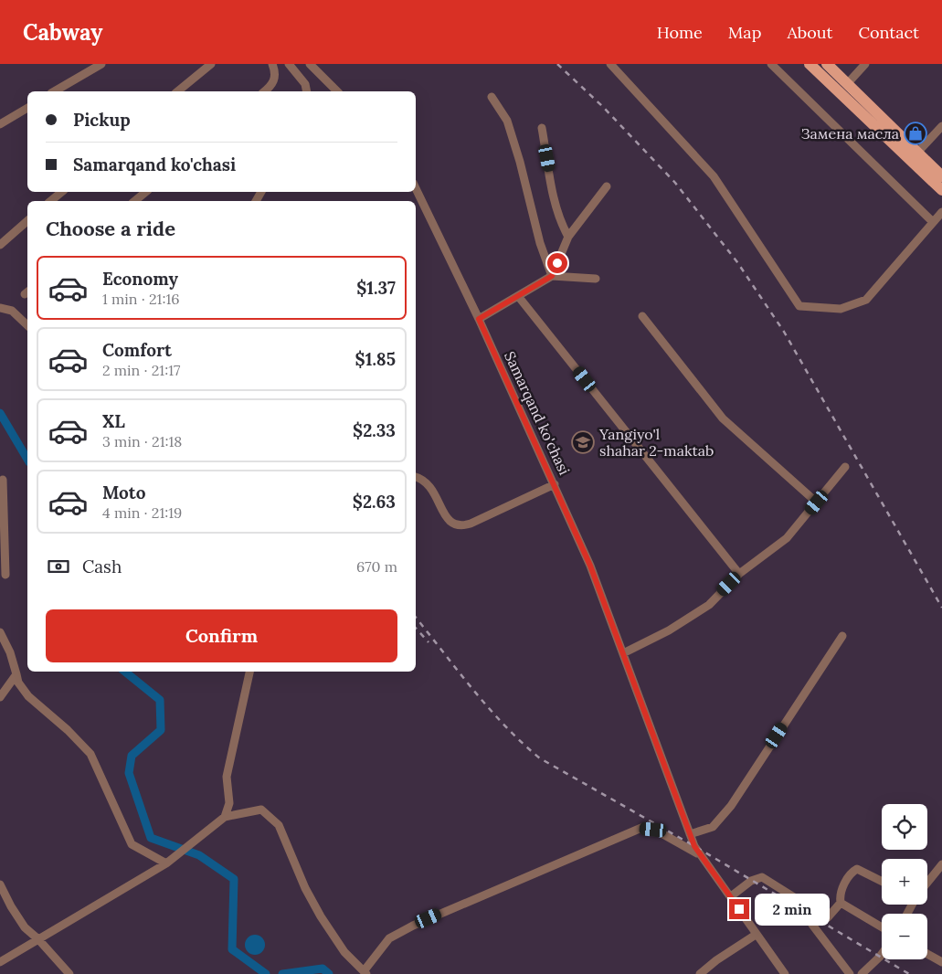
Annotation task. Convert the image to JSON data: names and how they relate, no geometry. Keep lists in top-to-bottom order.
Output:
{
  "streets": {
    "street": ["Samarqand ko'chasi"]
  },
  "places": {
    "shop": ["Замена масла"],
    "school or university": ["Yangiyo'l shahar 2-maktab"]
  },
  "page": {
    "header": "Cabway",
    "nav": [
      "Home",
      "Map",
      "About",
      "Contact"
    ],
    "banner": ["Pickup", "Samarqand ko'chasi"],
    "heading": "Choose a ride",
    "list": [
      {
        "name": "Economy",
        "note": "1 min · 21:16",
        "value": "$1.37"
      },
      {
        "name": "Comfort",
        "note": "2 min · 21:17",
        "value": "$1.85"
      },
      {
        "name": "XL",
        "note": "3 min · 21:18",
        "value": "$2.33"
      },
      {
        "name": "Moto",
        "note": "4 min · 21:19",
        "value": "$2.63"
      }
    ],
    "pay": ["Cash", "670 m"],
    "buttons": "Confirm",
    "map_buttons": ["+", "−"],
    "bubble": "2 min"
  }
}
